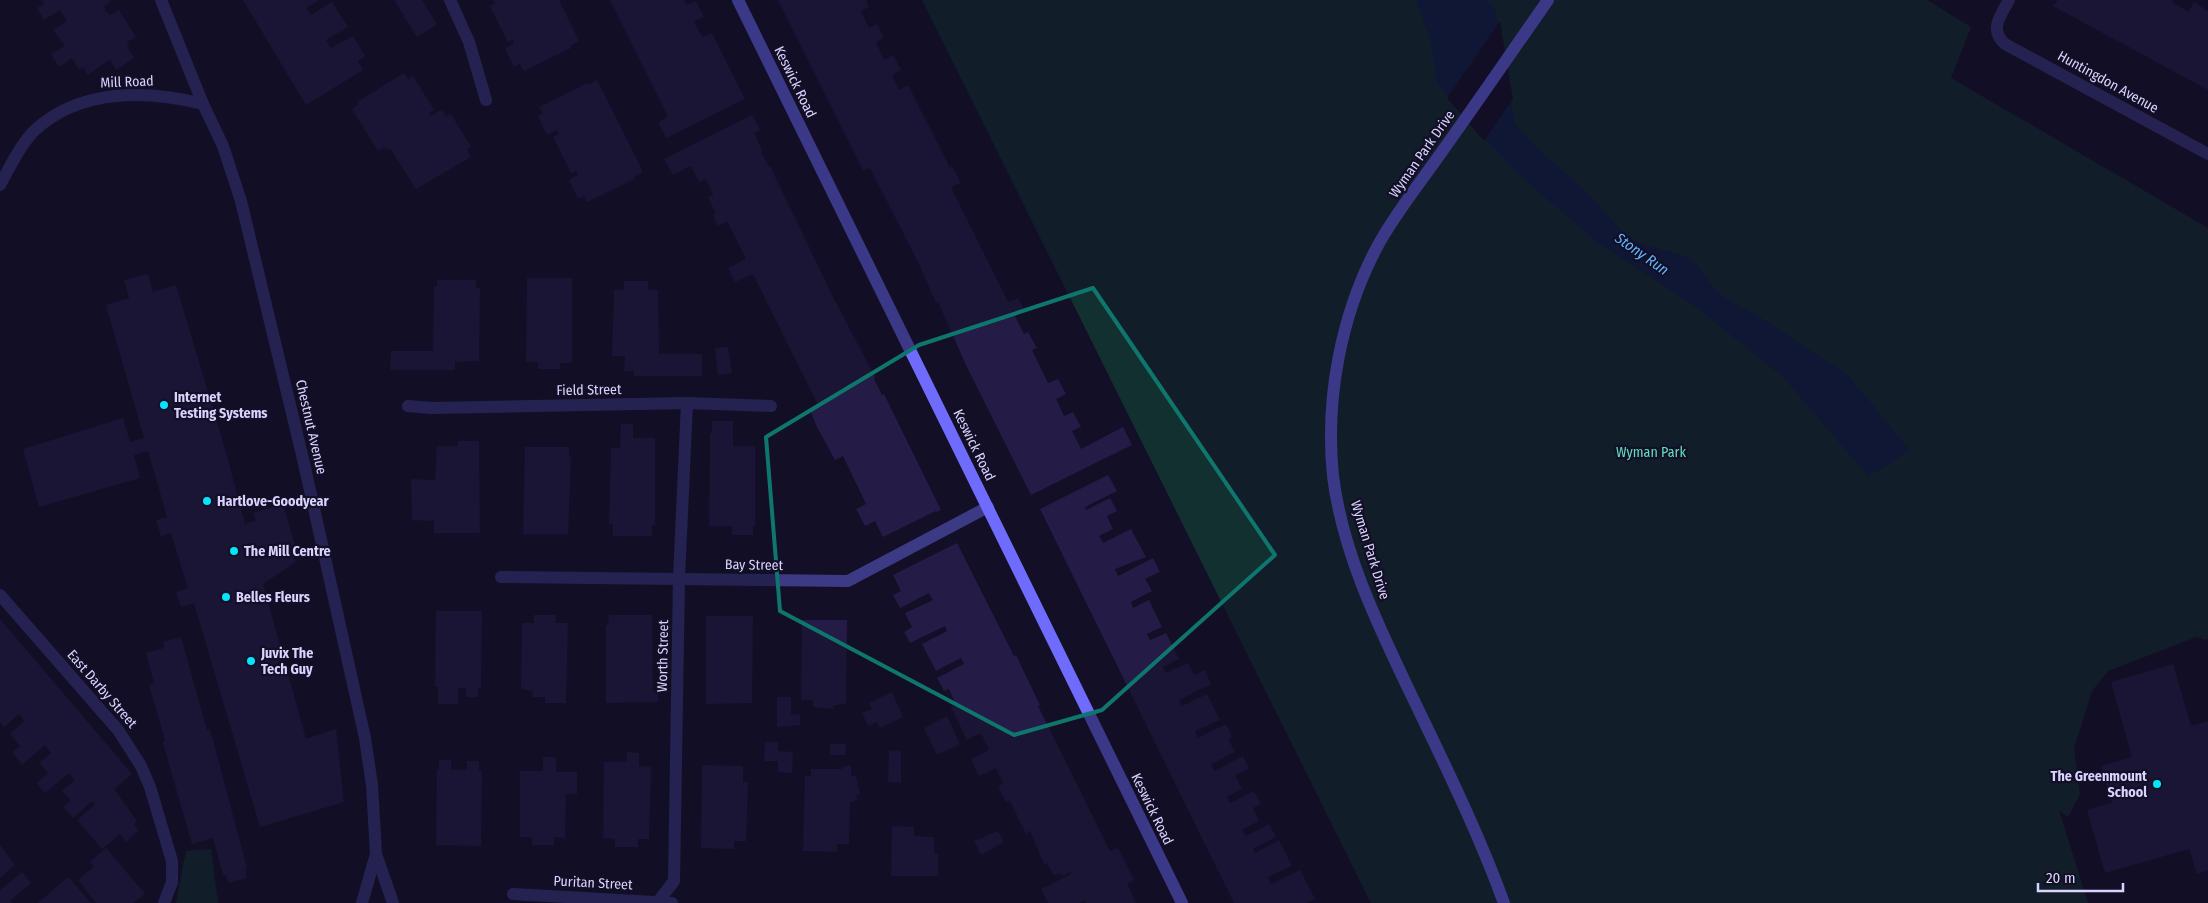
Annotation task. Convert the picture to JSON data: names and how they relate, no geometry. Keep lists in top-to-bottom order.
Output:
{
  "streets": {
    "street": [
      "Mill Road",
      "Keswick Road",
      "Huntingdon Avenue",
      "Wyman Park Drive",
      "Field Street",
      "Chestnut Avenue",
      "Bay Street",
      "Worth Street",
      "East Darby Street",
      "Puritan Street"
    ]
  },
  "crossings": [
    ["Mill Road", "Chestnut Avenue"],
    ["Keswick Road", "Bay Street"],
    ["Field Street", "Worth Street"],
    ["Bay Street", "Worth Street"],
    ["Worth Street", "Puritan Street"]
  ],
  "water": ["Stony Run"],
  "parks": ["Wyman Park"],
  "places": [
    "Internet Testing Systems",
    "Hartlove-Goodyear",
    "The Mill Centre",
    "Belles Fleurs",
    "Juvix The Tech Guy",
    "The Greenmount School"
  ],
  "scale_bar": "20 m"
}
